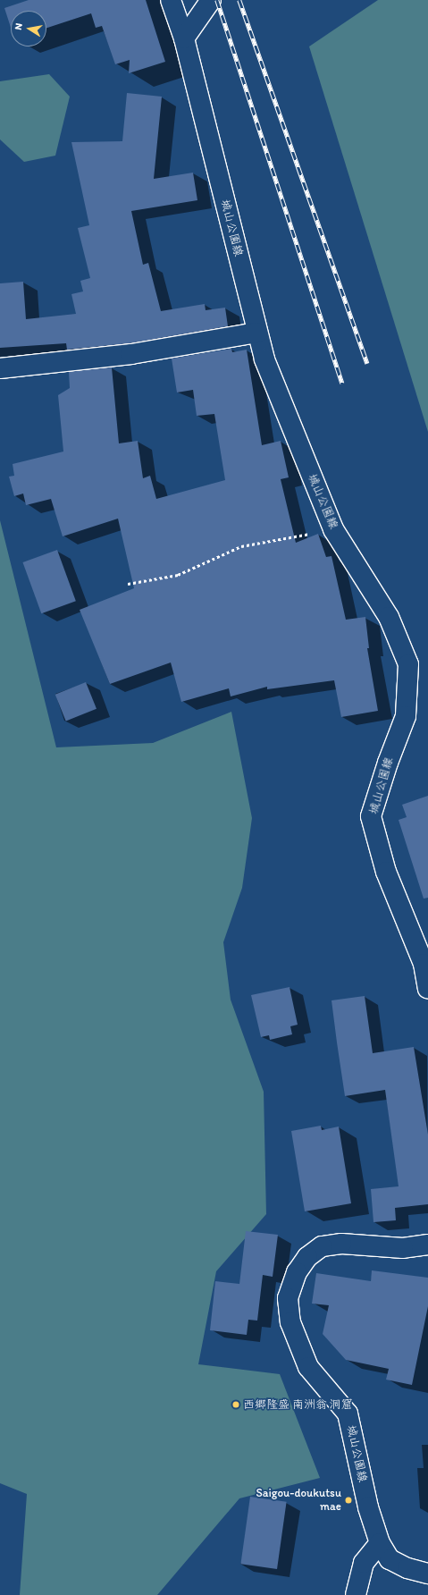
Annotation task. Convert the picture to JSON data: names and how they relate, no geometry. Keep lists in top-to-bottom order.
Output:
{
  "streets": {
    "street": ["城山公園線"]
  },
  "places": ["西郷隆盛 南洲翁 洞窟", "Saigou-doukutsu mae"],
  "north": "left"
}
